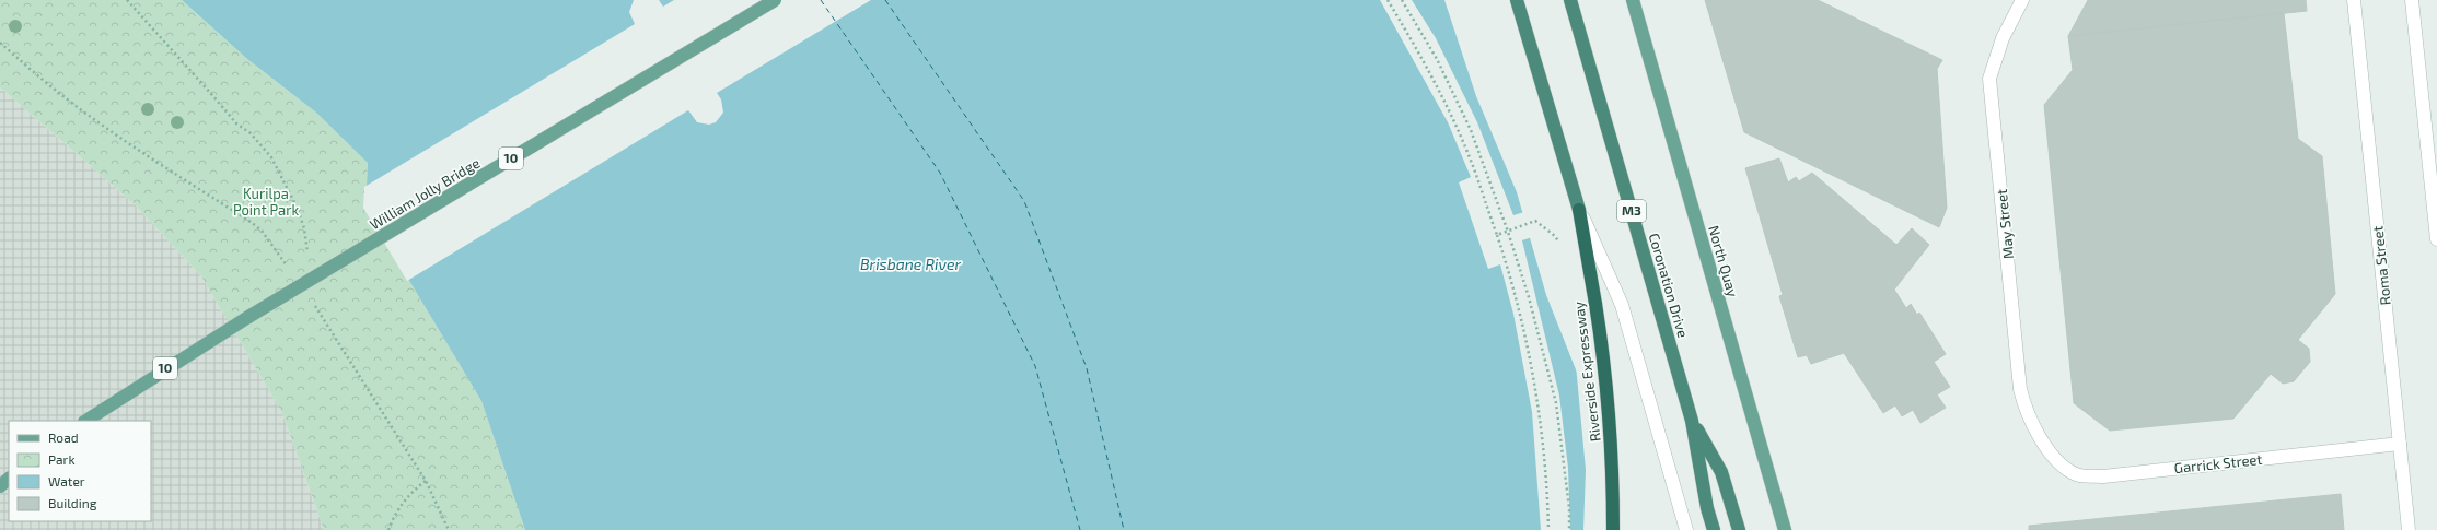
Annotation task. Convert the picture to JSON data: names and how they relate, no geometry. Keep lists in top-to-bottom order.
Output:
{
  "streets": {
    "highway": ["M3", "Coronation Drive", "Riverside Expressway"],
    "main road": ["10", "William Jolly Bridge", "North Quay"],
    "street": ["May Street", "Roma Street", "Garrick Street"]
  },
  "crossings": [
    ["May Street", "Garrick Street"],
    ["Roma Street", "Garrick Street"]
  ],
  "water": ["Brisbane River"],
  "parks": ["Kurilpa Point Park"],
  "legend": [
    "Road",
    "Park",
    "Water",
    "Building"
  ]
}
